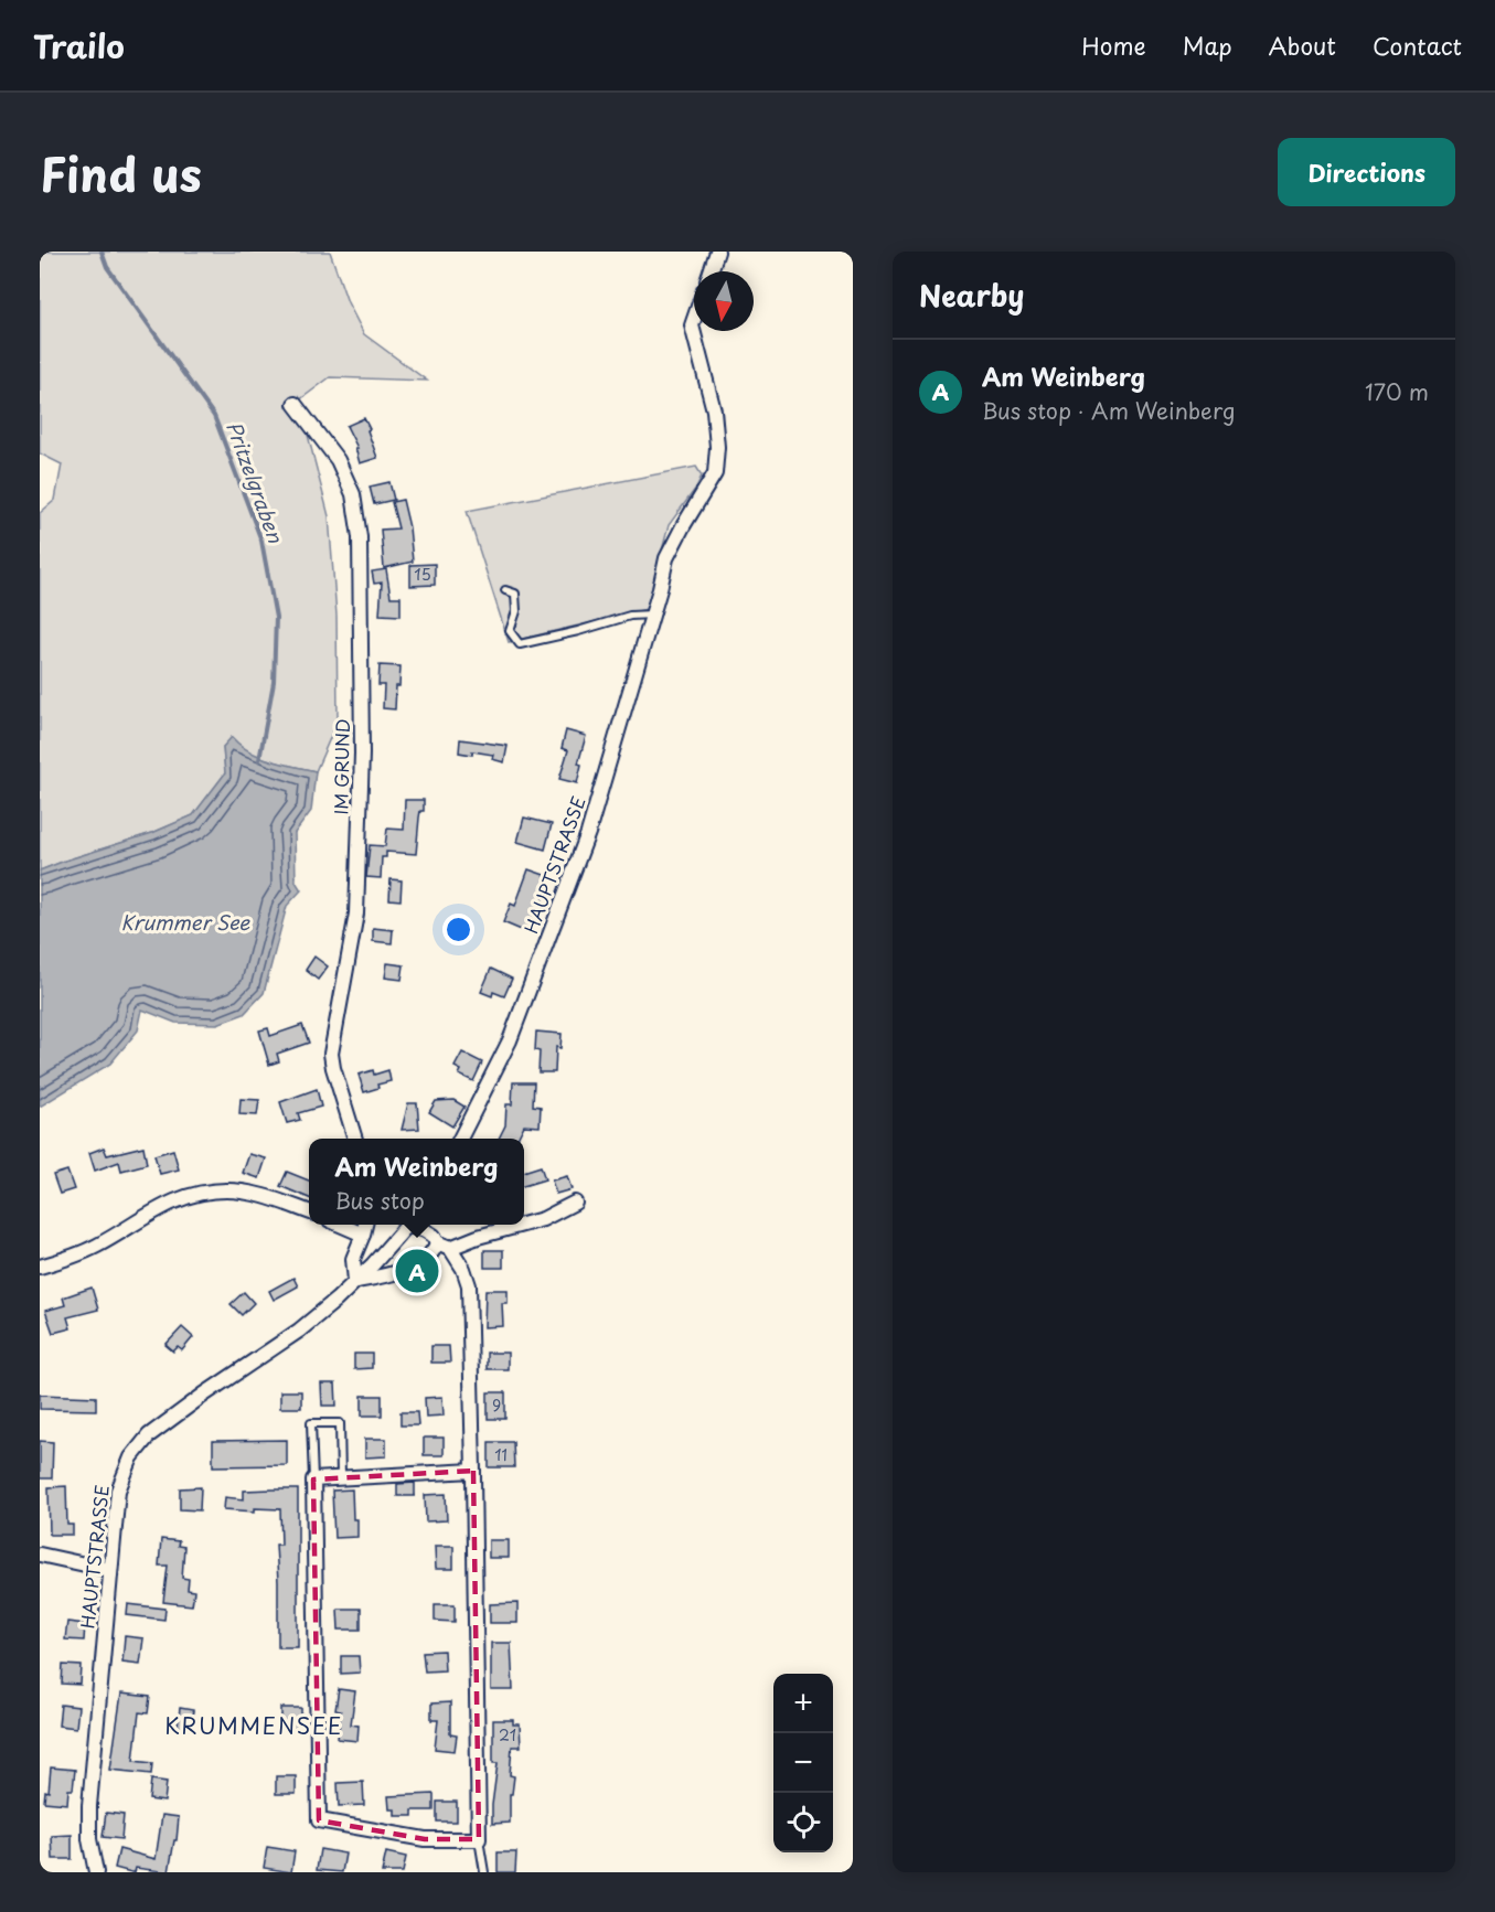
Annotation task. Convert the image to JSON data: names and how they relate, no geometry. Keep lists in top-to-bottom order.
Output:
{
  "streets": {
    "street": ["IM GRUND", "HAUPTSTRASSE"]
  },
  "districts": ["KRUMMENSEE"],
  "water": ["Pritzelgraben", "Krummer See"],
  "house_numbers": [
    "15",
    "9",
    "11",
    "21"
  ],
  "north": "bottom",
  "page": {
    "header": "Trailo",
    "nav": [
      "Home",
      "Map",
      "About",
      "Contact"
    ],
    "title": "Find us",
    "buttons": "Directions",
    "heading": "Nearby",
    "list": [
      {
        "mark": "A",
        "name": "Am Weinberg",
        "note": "Bus stop · Am Weinberg",
        "value": "170 m"
      }
    ],
    "popup": ["Am Weinberg", "Bus stop"],
    "pins": "A",
    "map_buttons": ["+", "−"]
  }
}
